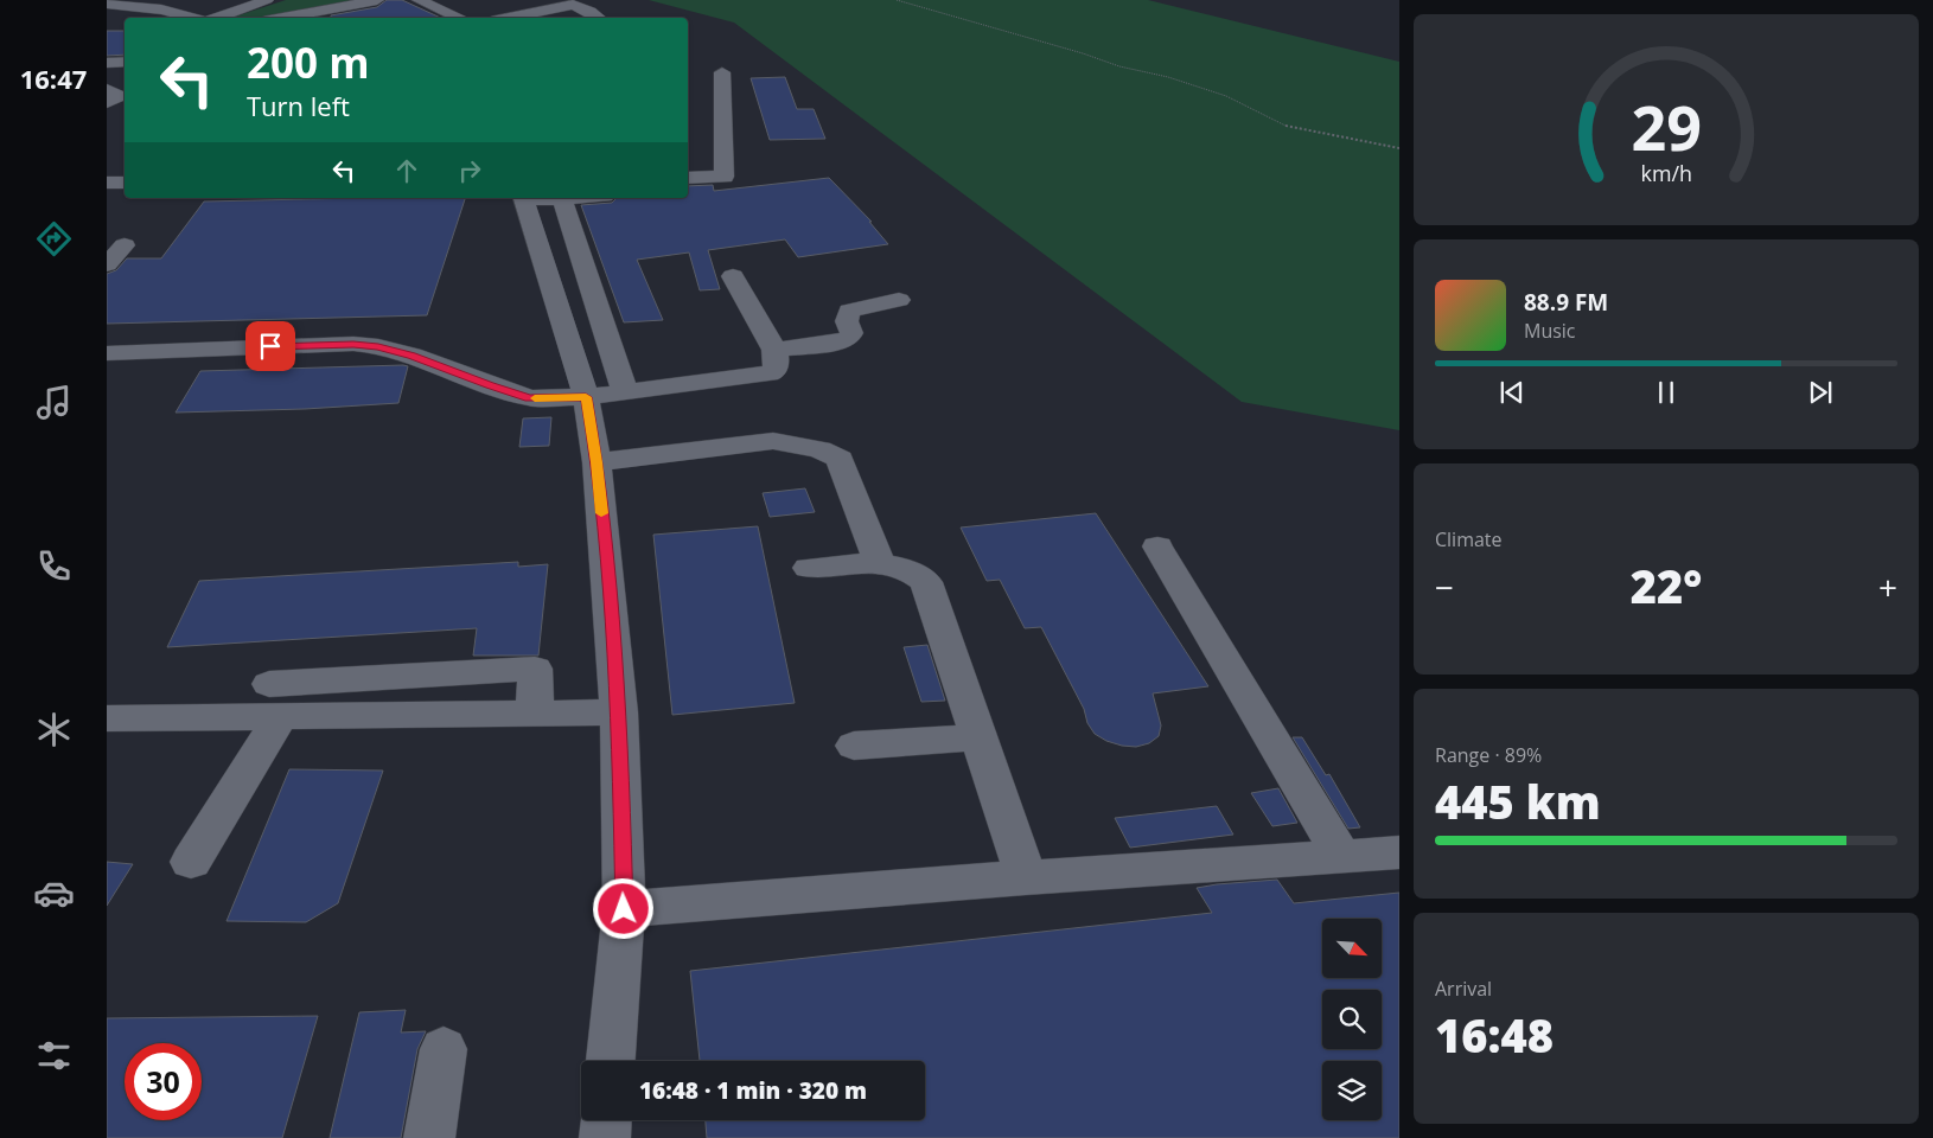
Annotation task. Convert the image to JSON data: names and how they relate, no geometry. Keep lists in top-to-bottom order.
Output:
{
  "north": "bottom right",
  "page": {
    "tabs": "16:47",
    "turn": ["200 m", "Turn left"],
    "song": ["88.9 FM", "Music"],
    "tile": [
      "Climate",
      ["Range · 89%", "445 km"],
      ["Arrival", "16:48"]
    ],
    "heat": ["−", "22°", "+"],
    "limit": "30",
    "trip": "16:48 · 1 min · 320 m",
    "gauge": ["29", "km/h"]
  }
}
